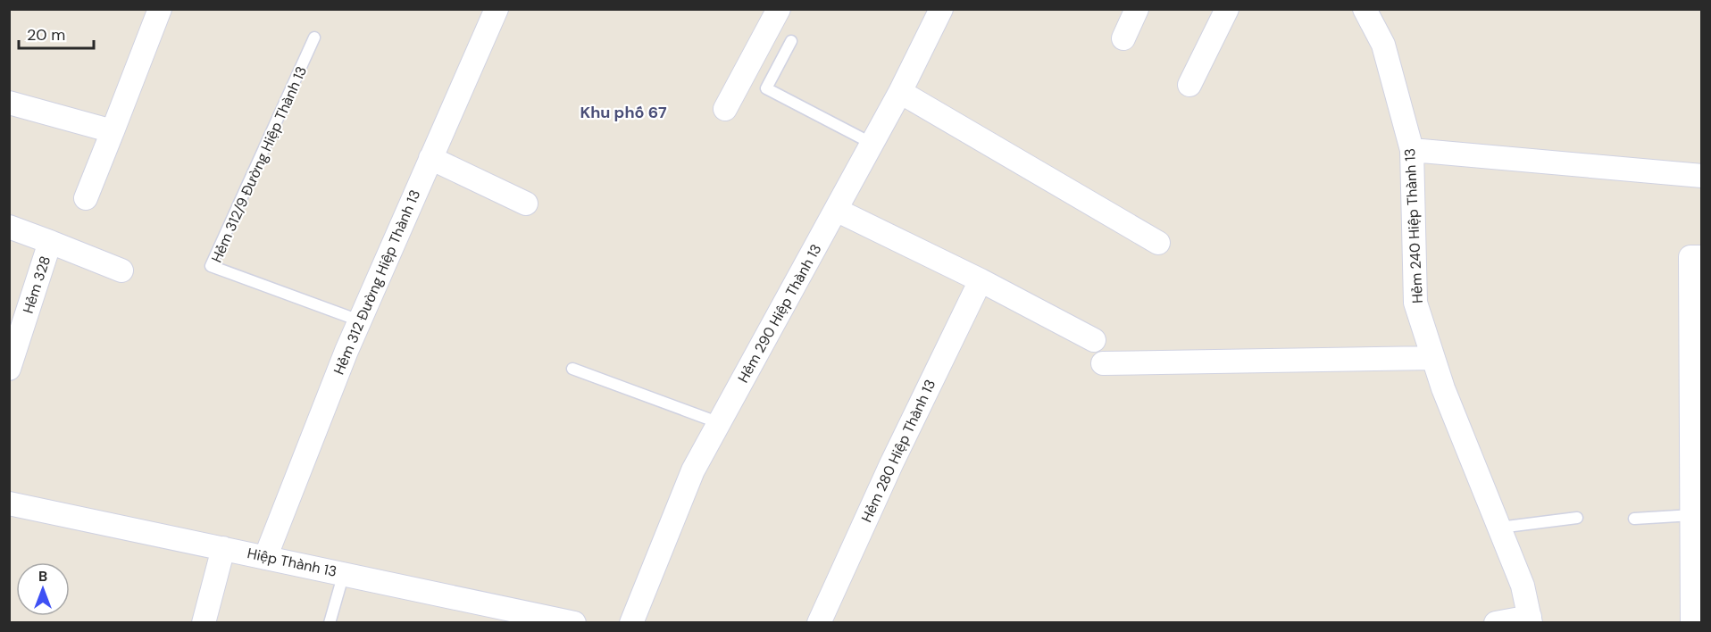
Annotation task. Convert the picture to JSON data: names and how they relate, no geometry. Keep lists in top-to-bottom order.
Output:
{
  "streets": {
    "street": [
      "Hẻm 240 Hiệp Thành 13",
      "Hẻm 312 Đường Hiệp Thành 13",
      "Hẻm 328",
      "Hẻm 290 Hiệp Thành 13",
      "Hẻm 280 Hiệp Thành 13",
      "Hiệp Thành 13"
    ],
    "lane": ["Hẻm 312/9 Đường Hiệp Thành 13"]
  },
  "crossings": [
    ["Hẻm 312/9 Đường Hiệp Thành 13", "Hẻm 312 Đường Hiệp Thành 13"],
    ["Hẻm 312 Đường Hiệp Thành 13", "Hiệp Thành 13"]
  ],
  "districts": ["Khu phố 67"],
  "scale_bar": "20 m",
  "north": "top"
}
